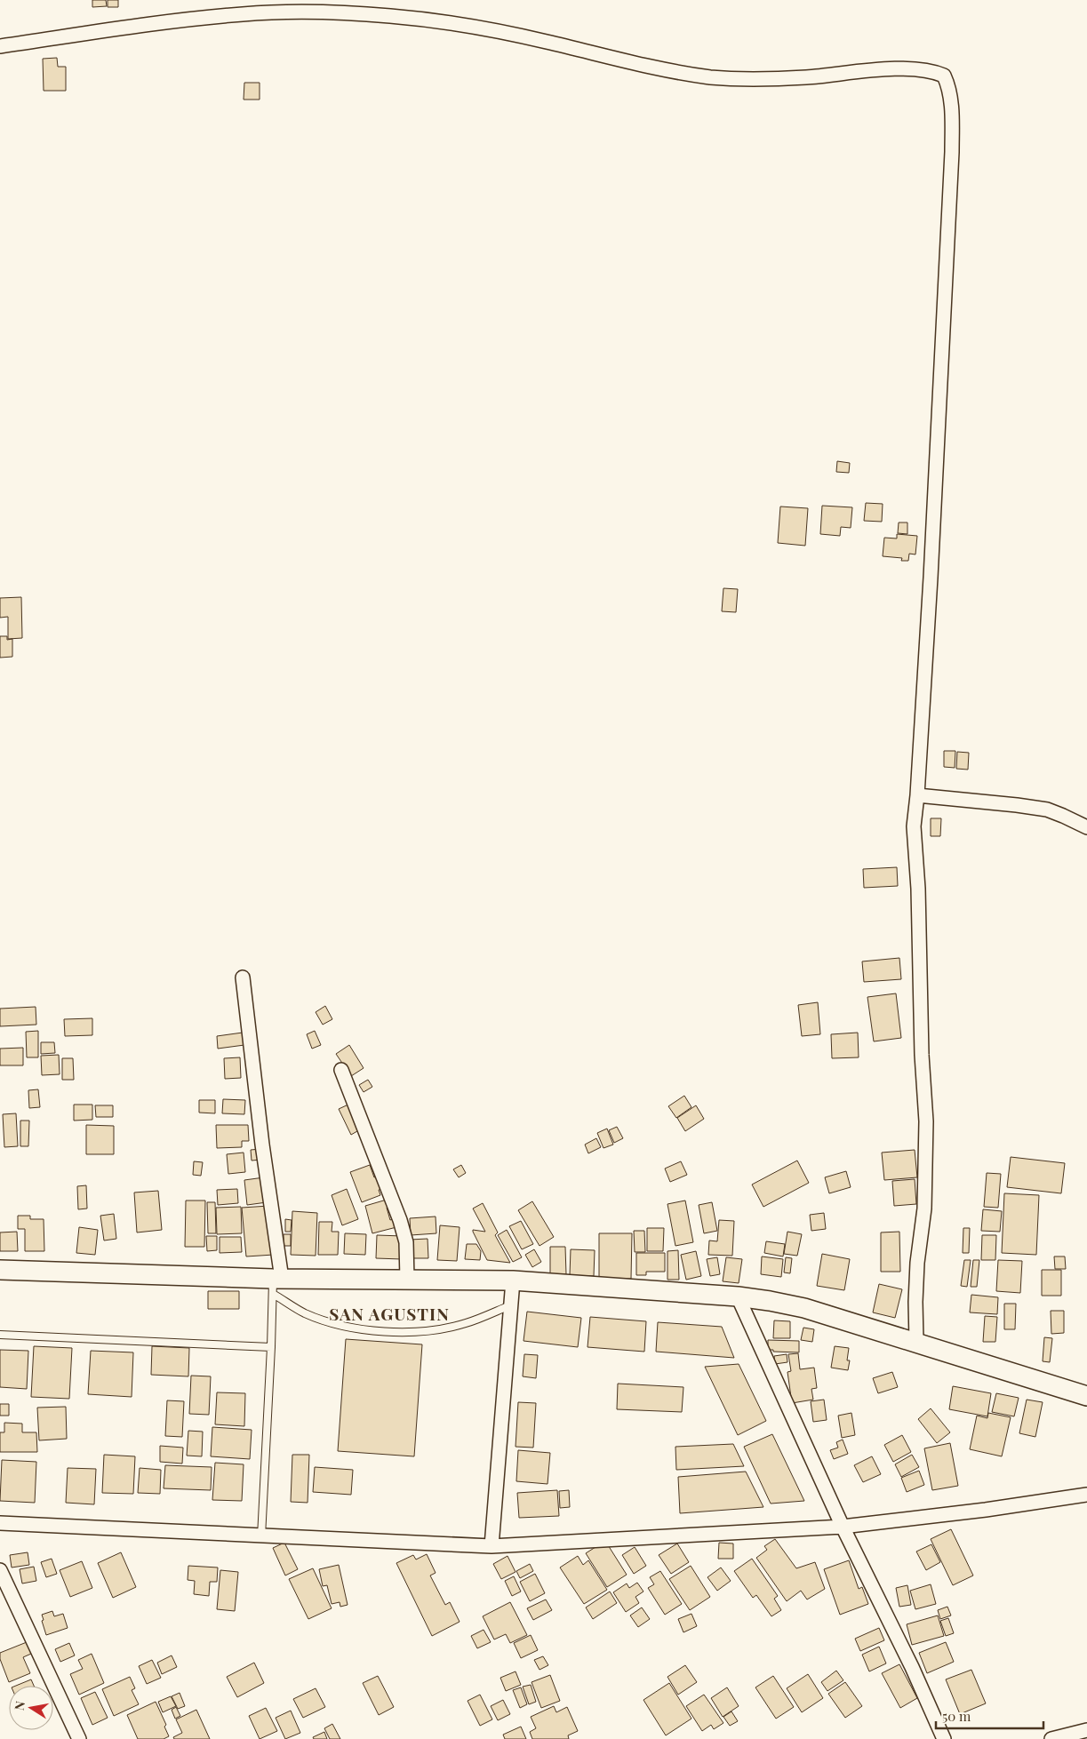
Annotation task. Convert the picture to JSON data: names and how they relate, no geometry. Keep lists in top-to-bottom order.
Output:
{
  "districts": ["SAN AGUSTIN"],
  "scale_bar": "50 m",
  "north": "left"
}
